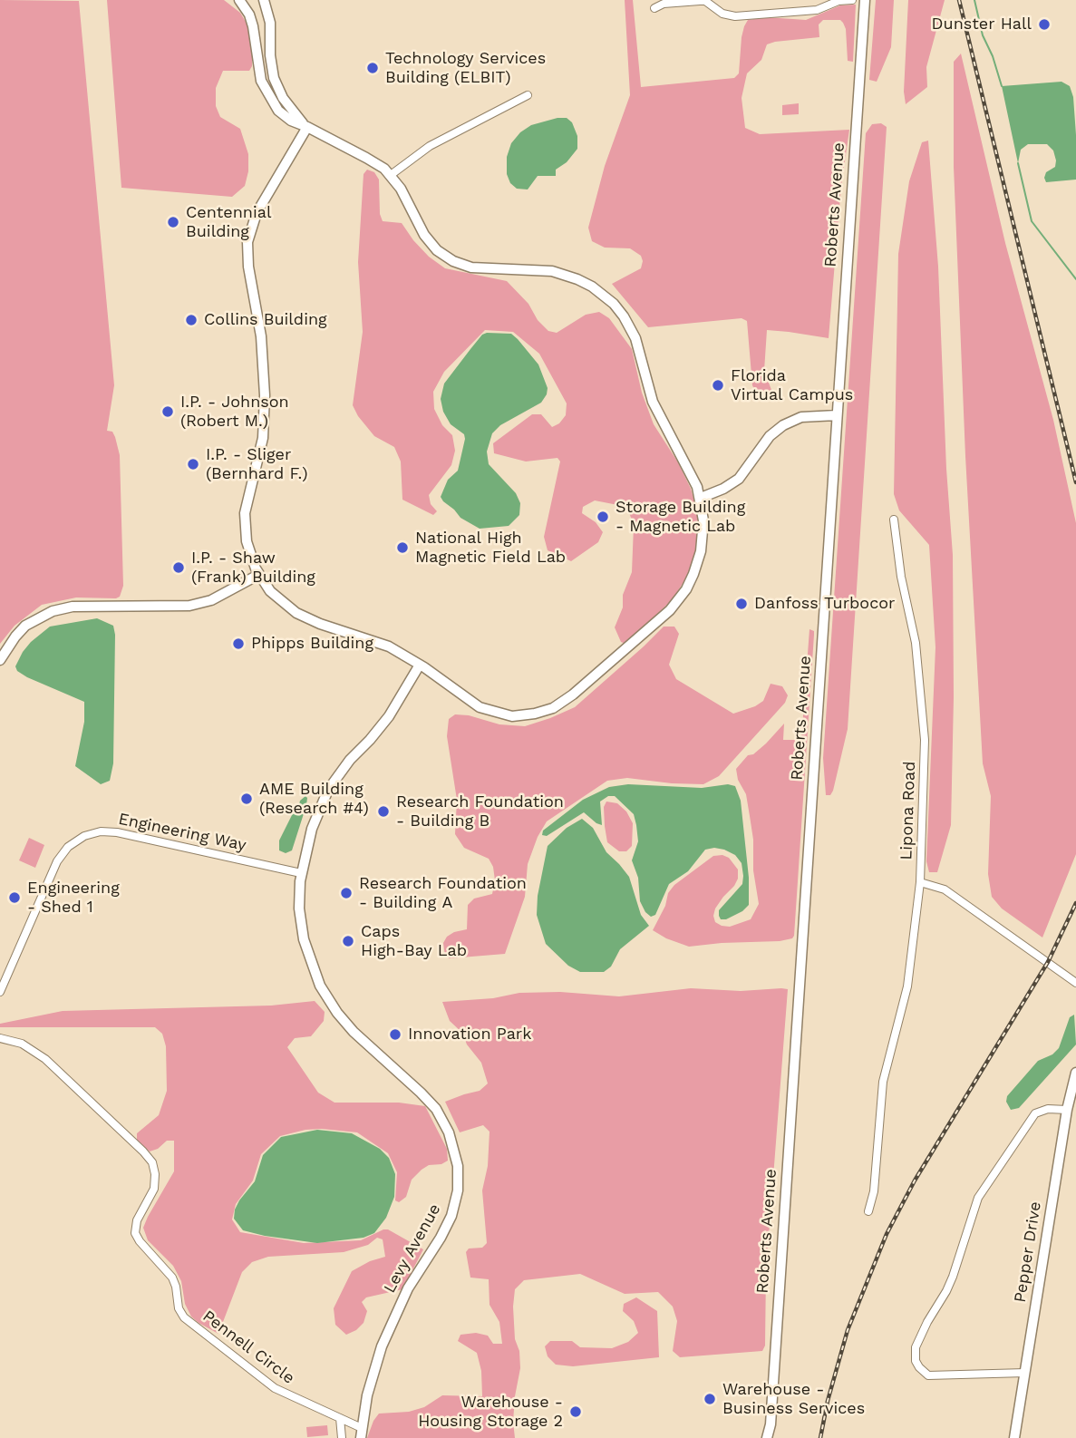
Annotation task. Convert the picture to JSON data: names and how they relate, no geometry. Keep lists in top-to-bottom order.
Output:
{
  "streets": {
    "street": [
      "Roberts Avenue",
      "Lipona Road",
      "Engineering Way",
      "Levy Avenue",
      "Pepper Drive",
      "Pennell Circle"
    ]
  },
  "crossings": [
    ["Engineering Way", "Levy Avenue"],
    ["Levy Avenue", "Pennell Circle"]
  ],
  "places": [
    "Dunster Hall",
    "Technology Services Building (ELBIT)",
    "Centennial Building",
    "Collins Building",
    "Florida Virtual Campus",
    "I.P. - Johnson (Robert M.)",
    "I.P. - Sliger (Bernhard F.)",
    "Storage Building - Magnetic Lab",
    "National High Magnetic Field Lab",
    "I.P. - Shaw (Frank) Building",
    "Danfoss Turbocor",
    "Phipps Building",
    "AME Building (Research #4)",
    "Research Foundation - Building B",
    "Research Foundation - Building A",
    "Engineering - Shed 1",
    "Caps High-Bay Lab",
    "Innovation Park",
    "Warehouse - Business Services",
    "Warehouse - Housing Storage 2"
  ]
}
